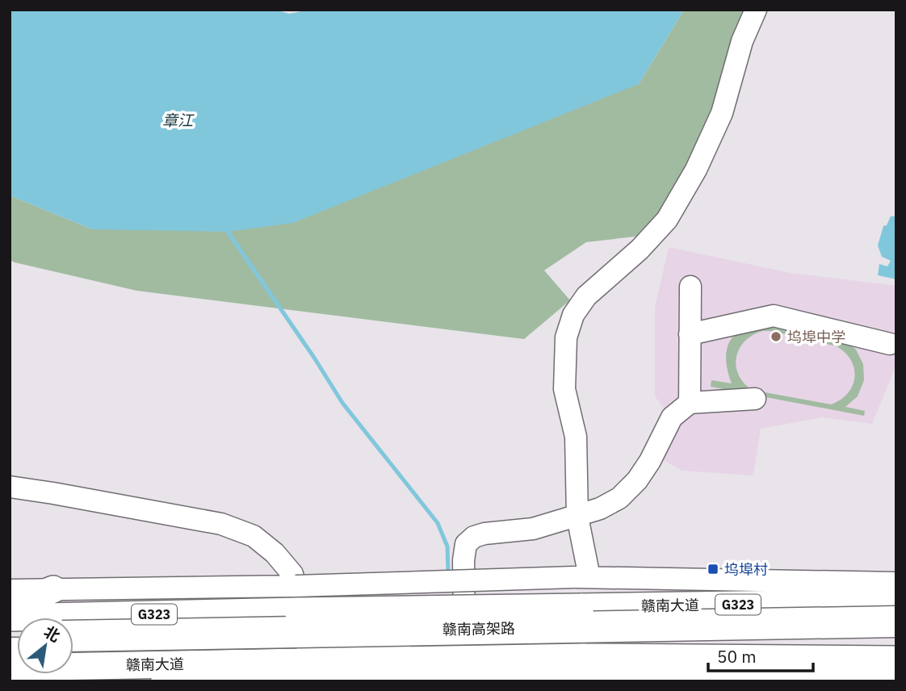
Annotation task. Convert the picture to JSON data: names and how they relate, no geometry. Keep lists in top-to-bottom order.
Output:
{
  "streets": {
    "highway": ["赣南高架路"],
    "main road": ["G323", "赣南大道"]
  },
  "crossings": [
    ["G323", "赣南大道"]
  ],
  "water": ["章江"],
  "places": {
    "other": ["坞埠中学"],
    "transit": ["坞埠村"]
  },
  "scale_bar": "50 m",
  "north": "top right"
}
